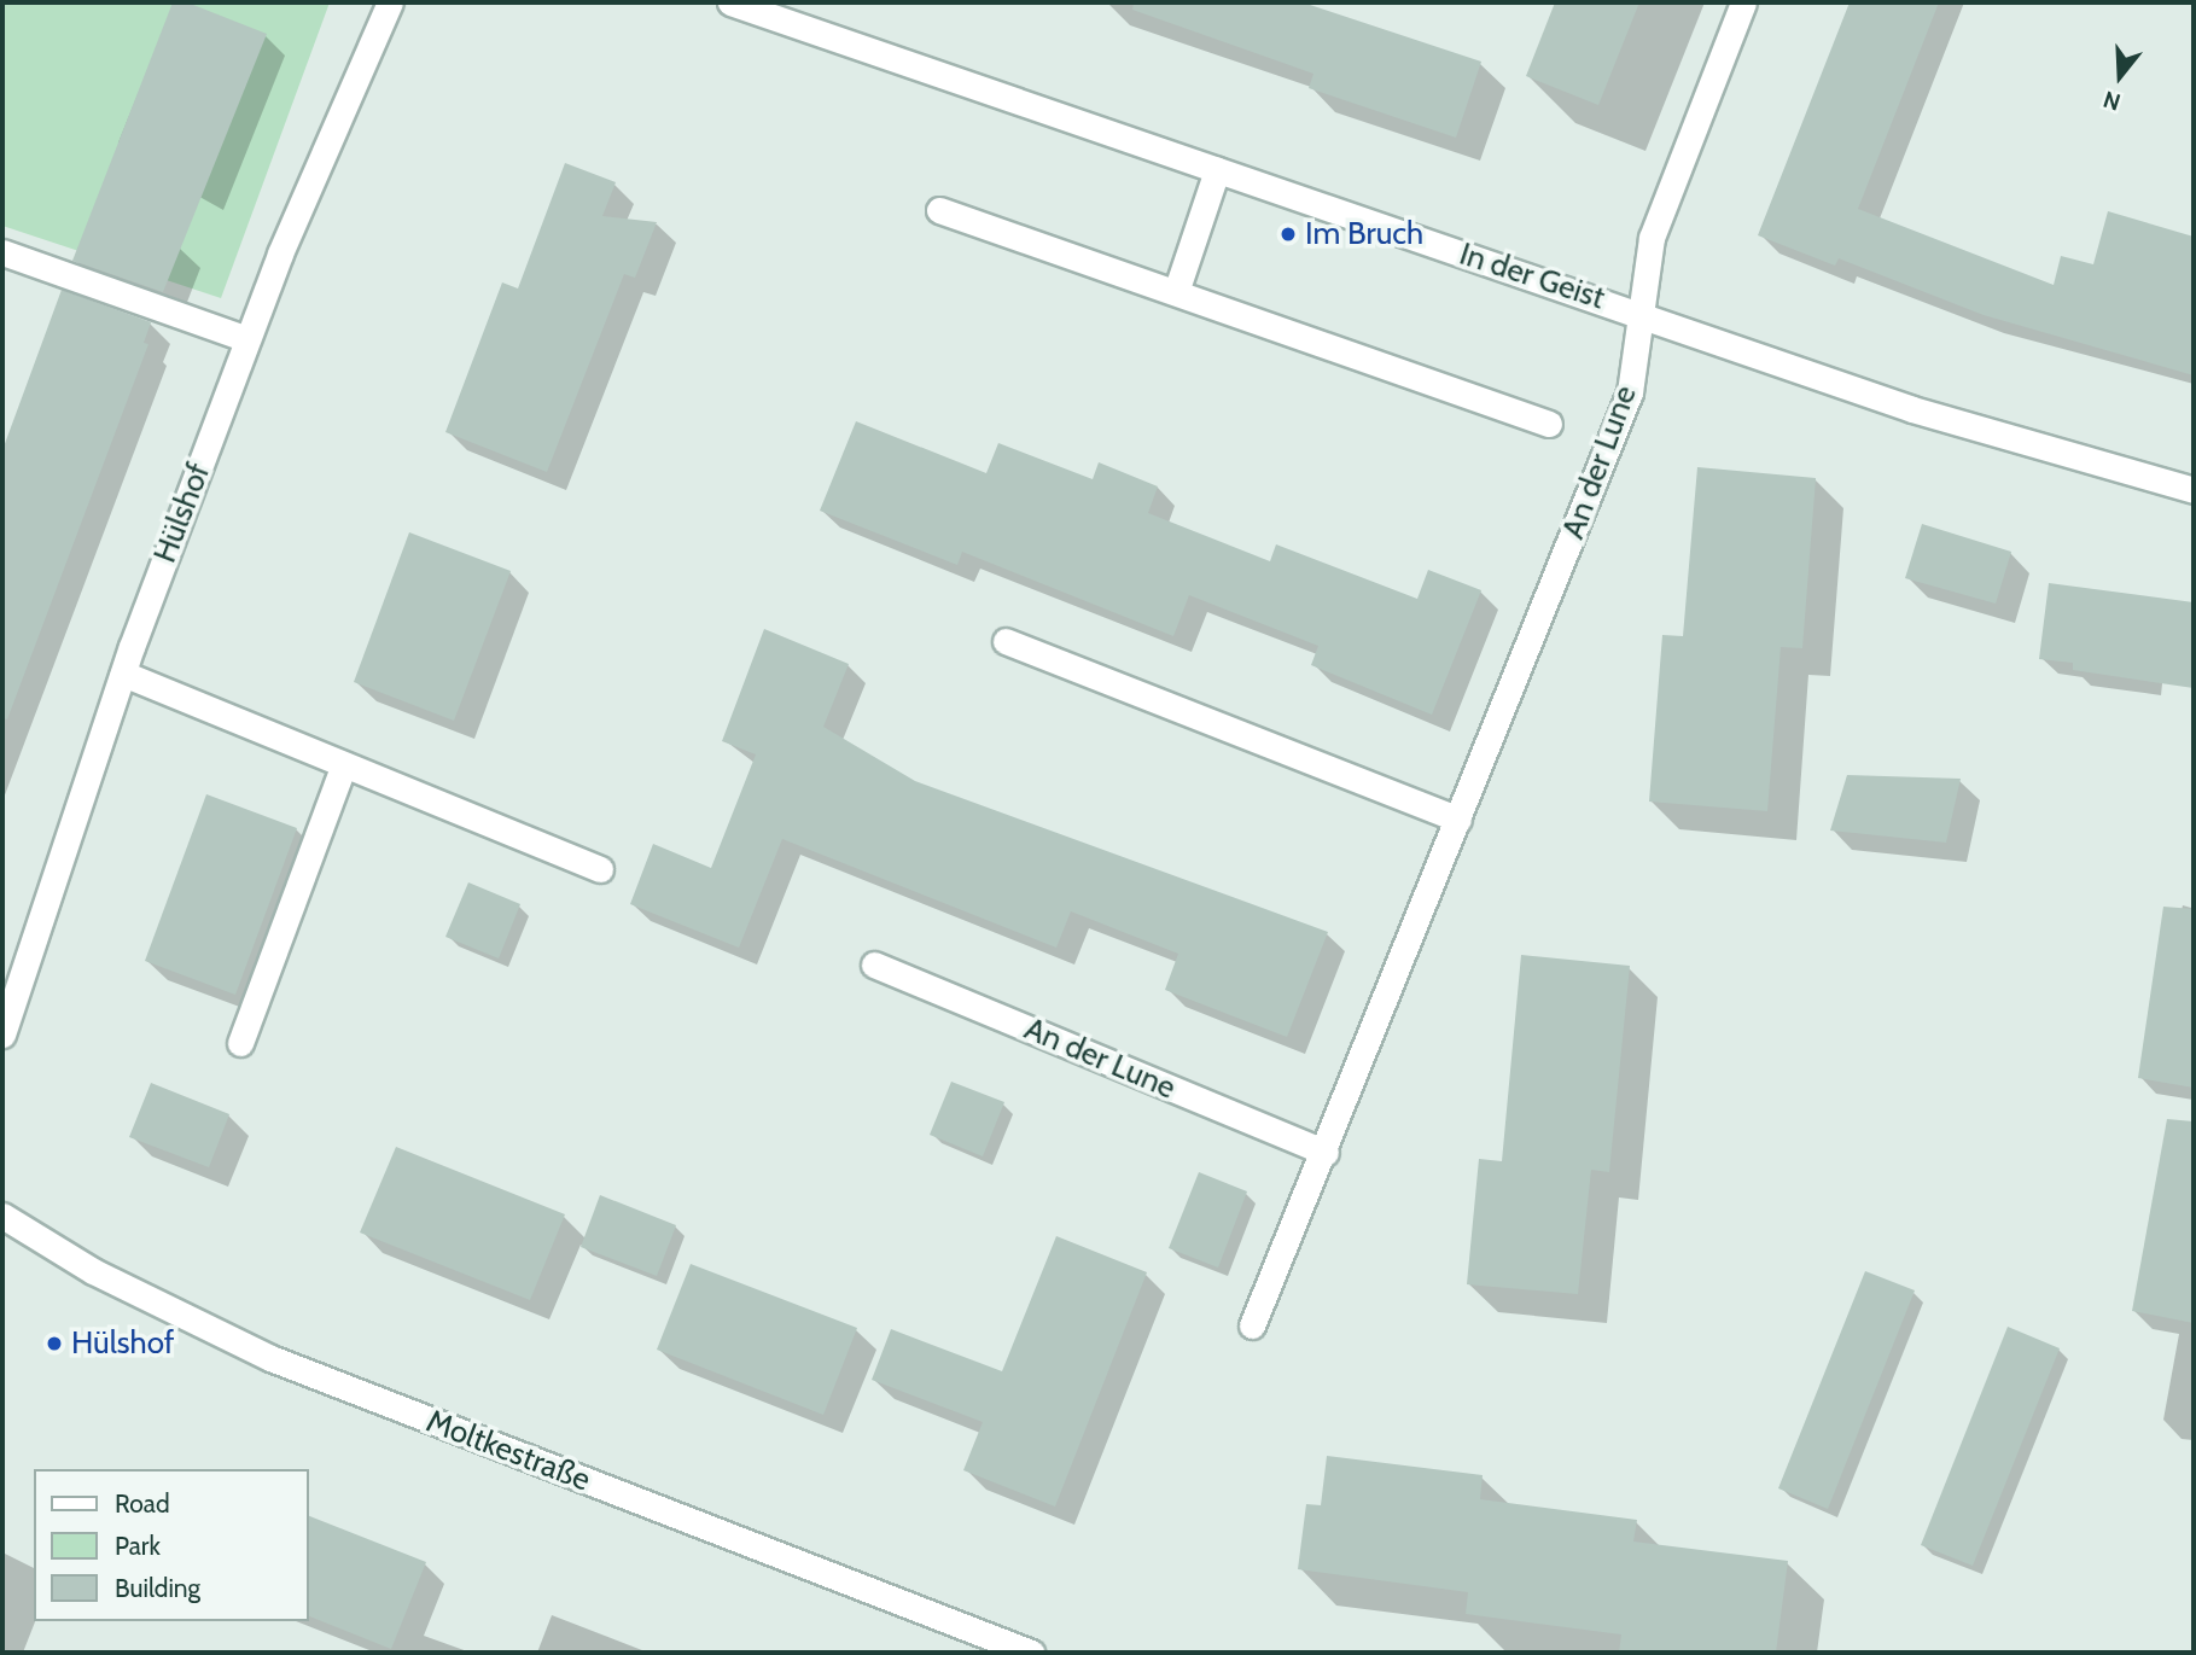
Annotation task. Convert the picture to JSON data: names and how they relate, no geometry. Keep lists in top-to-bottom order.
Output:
{
  "streets": {
    "street": [
      "In der Geist",
      "An der Lune",
      "Hülshof",
      "Moltkestraße"
    ]
  },
  "crossings": [
    ["In der Geist", "An der Lune"]
  ],
  "places": ["Im Bruch", "Hülshof"],
  "legend": ["Road", "Park", "Building"],
  "north": "bottom"
}
